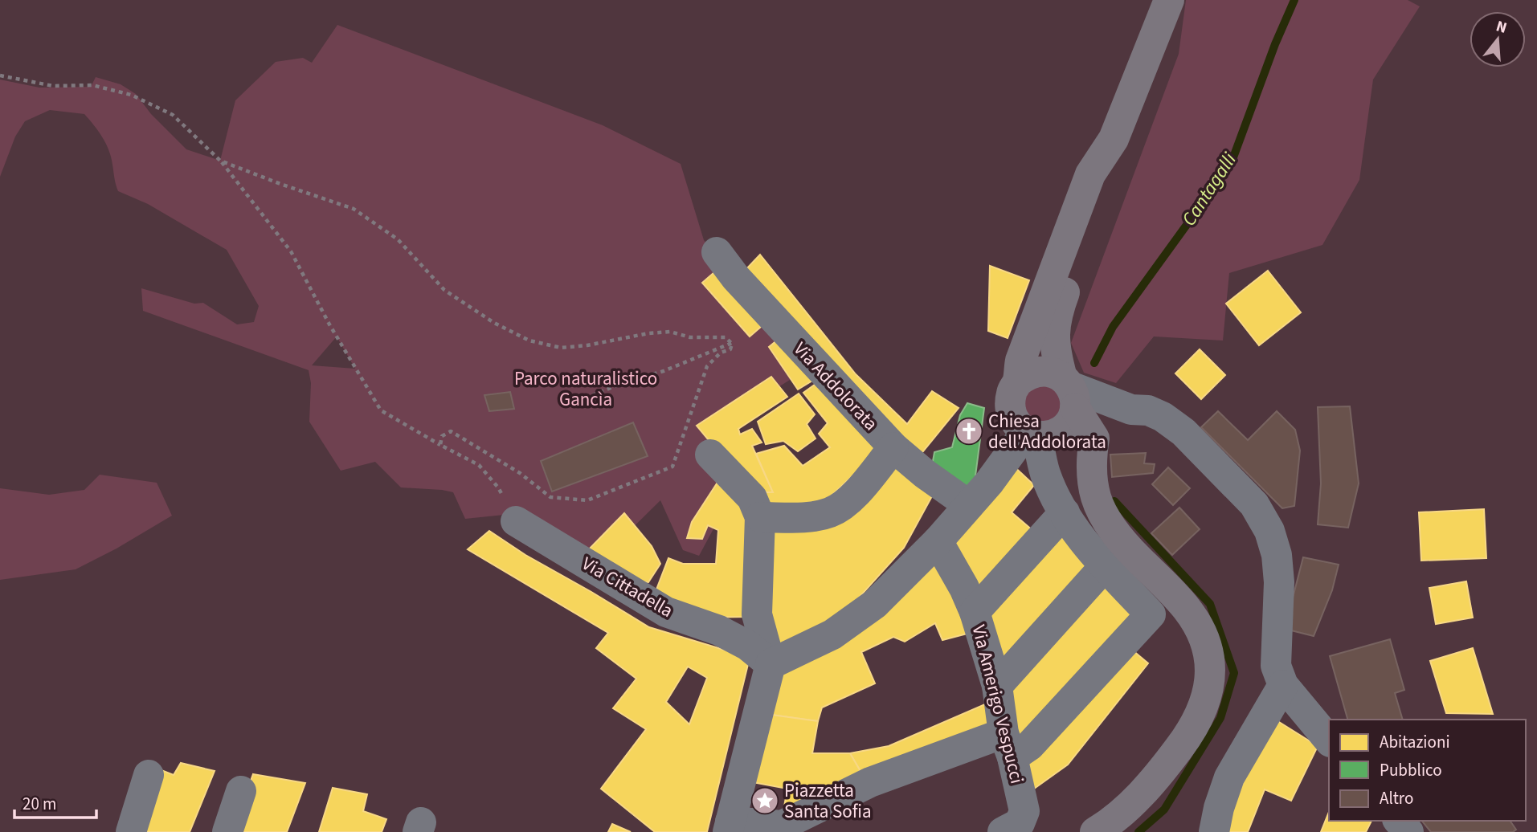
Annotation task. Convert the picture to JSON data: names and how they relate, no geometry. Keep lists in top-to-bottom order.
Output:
{
  "streets": {
    "street": ["Via Addolorata", "Via Cittadella", "Via Amerigo Vespucci"]
  },
  "water": ["Cantagalli"],
  "parks": ["Parco naturalistico Gancìa"],
  "places": {
    "church": ["Chiesa dell'Addolorata"],
    "place": ["Piazzetta Santa Sofia"]
  },
  "legend": ["Abitazioni", "Pubblico", "Altro"],
  "scale_bar": "20 m",
  "north": "top"
}
